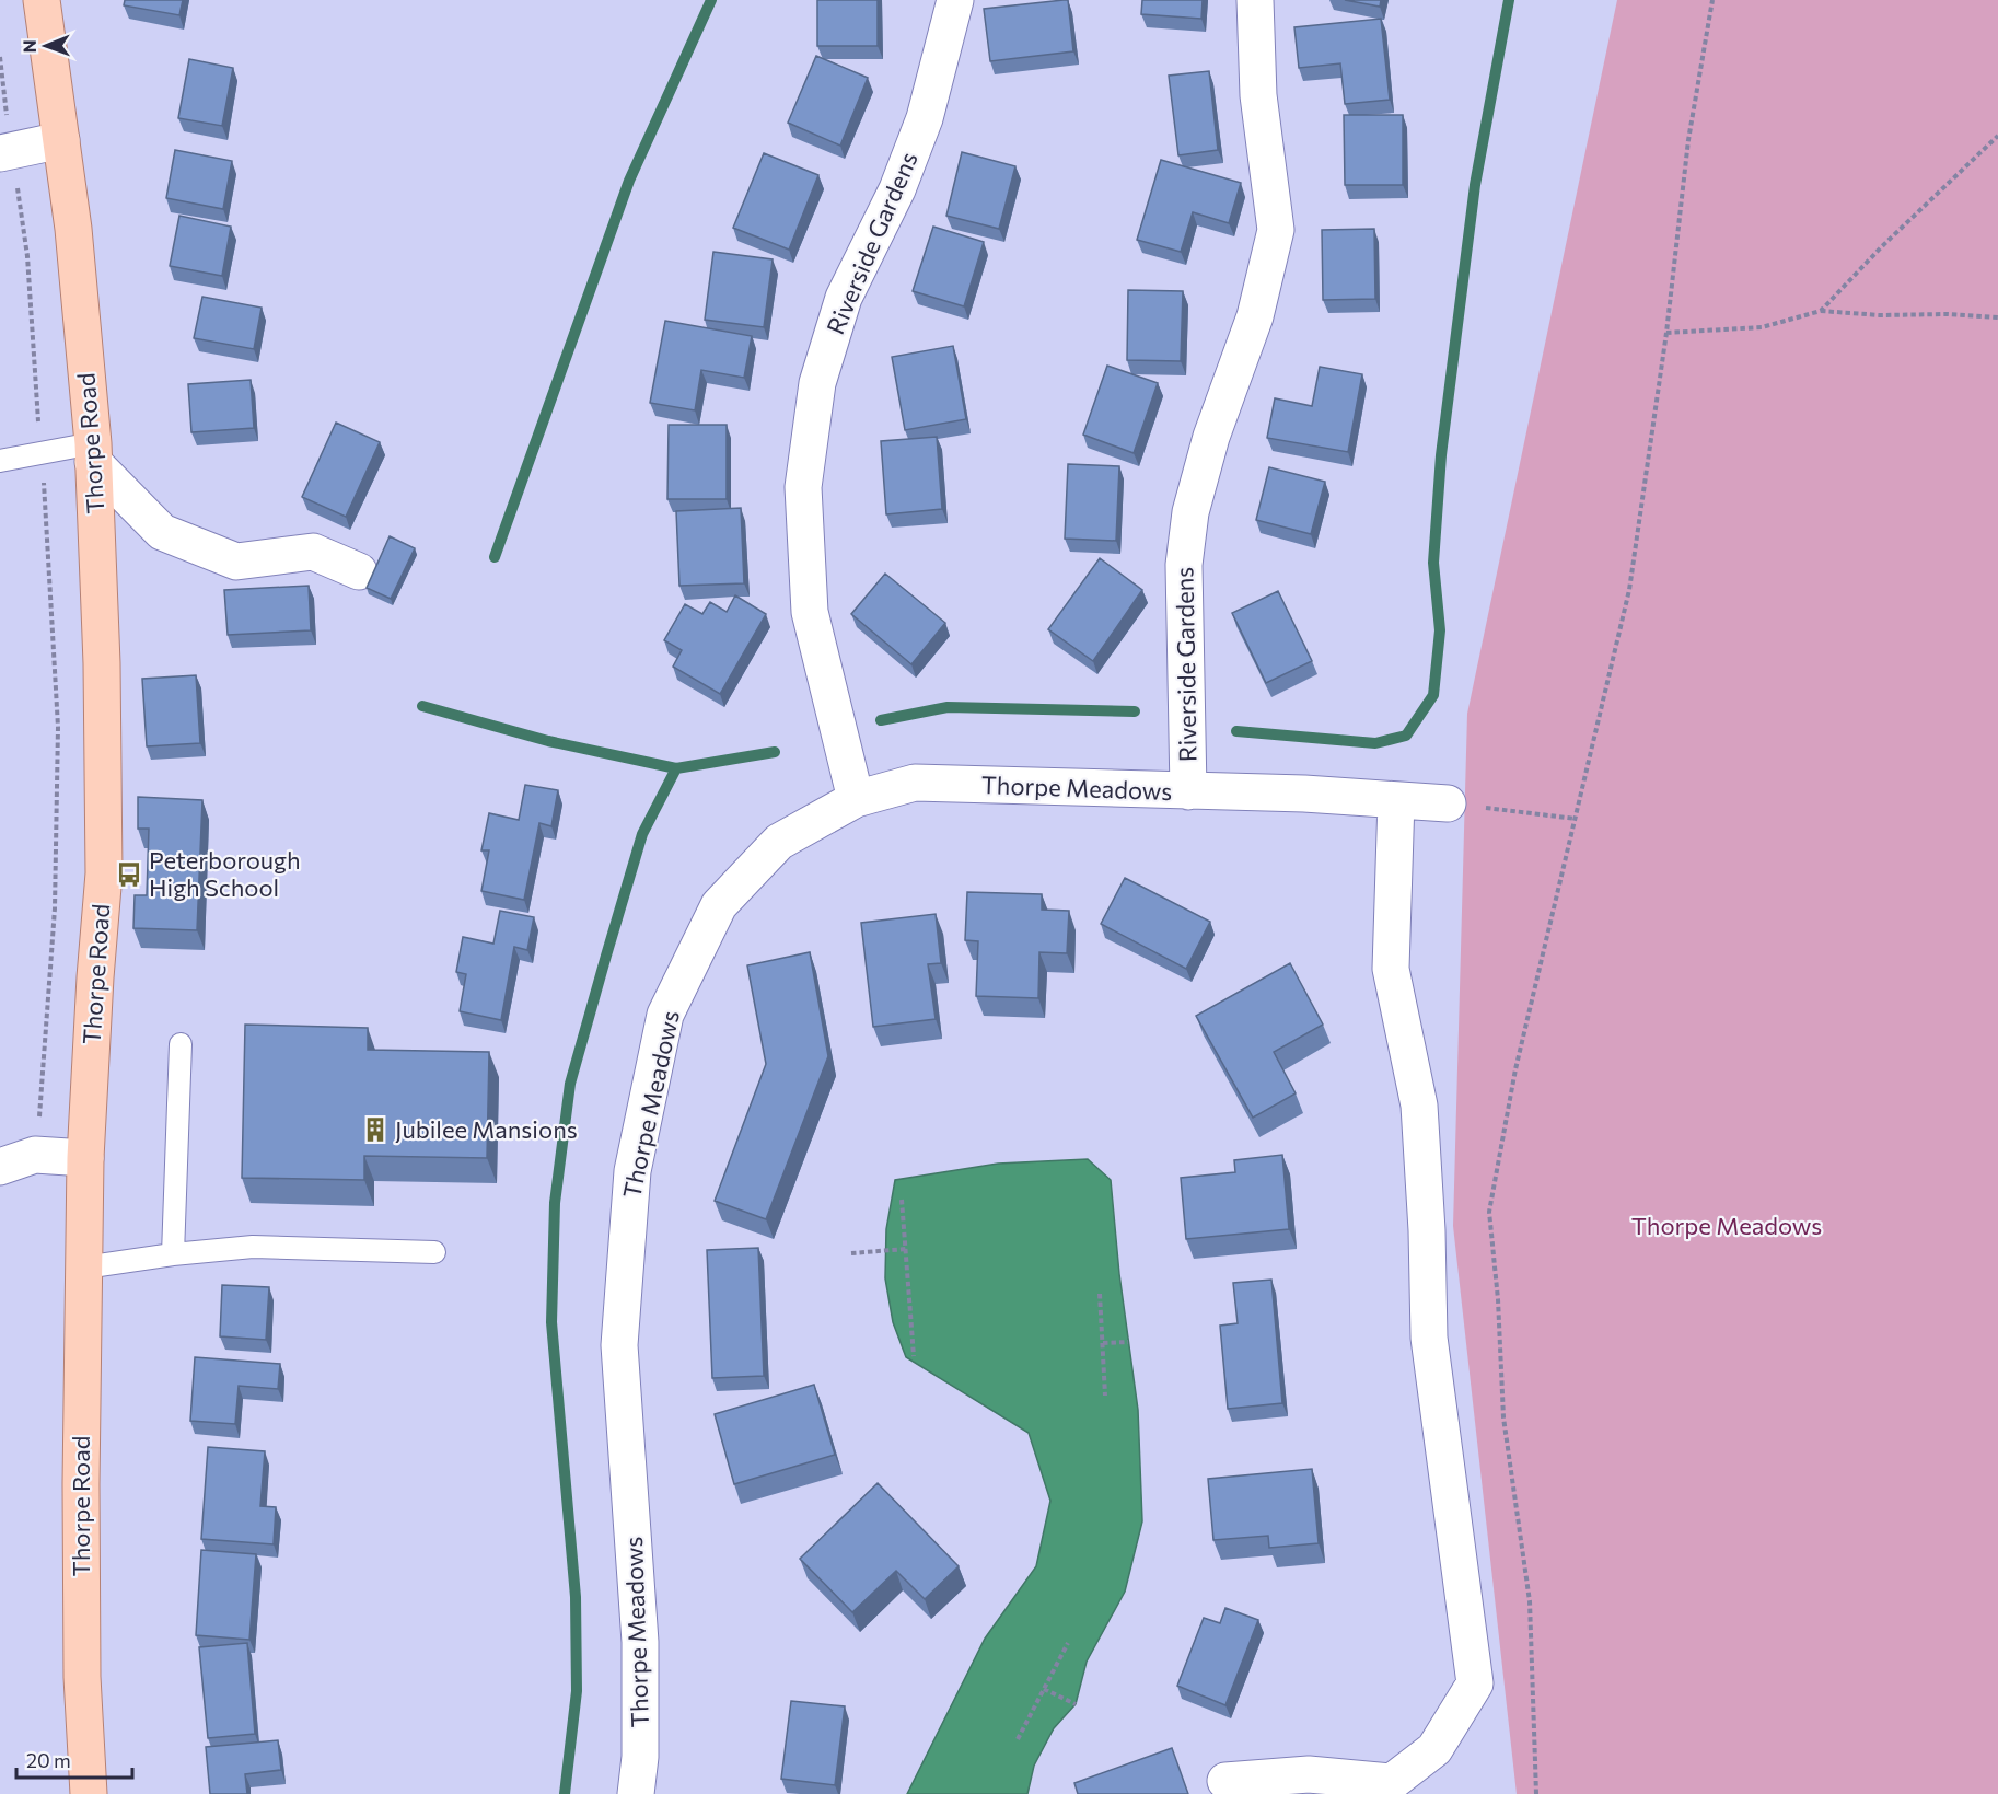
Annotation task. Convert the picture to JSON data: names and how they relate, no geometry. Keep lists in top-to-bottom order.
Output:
{
  "streets": {
    "main road": ["Thorpe Road"],
    "street": ["Riverside Gardens", "Thorpe Meadows"]
  },
  "crossings": [
    ["Riverside Gardens", "Thorpe Meadows"]
  ],
  "parks": ["Thorpe Meadows"],
  "places": {
    "bus stop": ["Peterborough High School"],
    "building": ["Jubilee Mansions"]
  },
  "scale_bar": "20 m",
  "north": "left"
}
